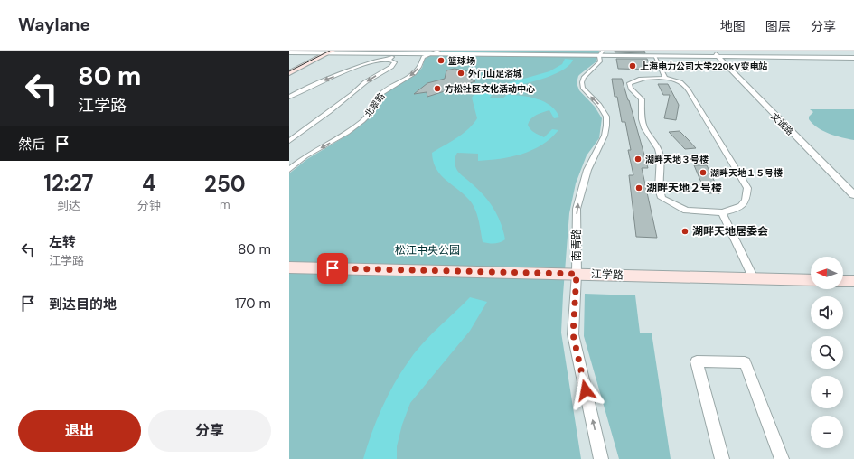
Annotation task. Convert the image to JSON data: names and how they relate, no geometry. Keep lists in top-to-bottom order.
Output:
{
  "streets": {
    "main road": ["江学路"],
    "street": ["北翠路", "文诚路", "南青路"]
  },
  "crossings": [
    ["南青路", "江学路"]
  ],
  "one_way": ["南青路"],
  "parks": ["松江中央公园"],
  "places": [
    "篮球场",
    "上海电力公司大学220kV变电站",
    "外门山足浴城",
    "方松社区文化活动中心",
    "湖畔天地３号楼",
    "湖畔天地１５号楼",
    "湖畔天地２号楼",
    "湖畔天地居委会"
  ],
  "north": "left",
  "page": {
    "header": "Waylane",
    "nav": ["地图", "图层", "分享"],
    "turn": ["80 m", "江学路"],
    "then": "然后",
    "eta": [
      "12:27",
      "到达",
      "4",
      "分钟",
      "250",
      "m"
    ],
    "list": [
      {
        "name": "左转",
        "note": "江学路",
        "value": "80 m"
      },
      {
        "name": "到达目的地",
        "value": "170 m"
      }
    ],
    "map_buttons": ["+", "−"],
    "buttons": ["退出", "分享"]
  }
}
